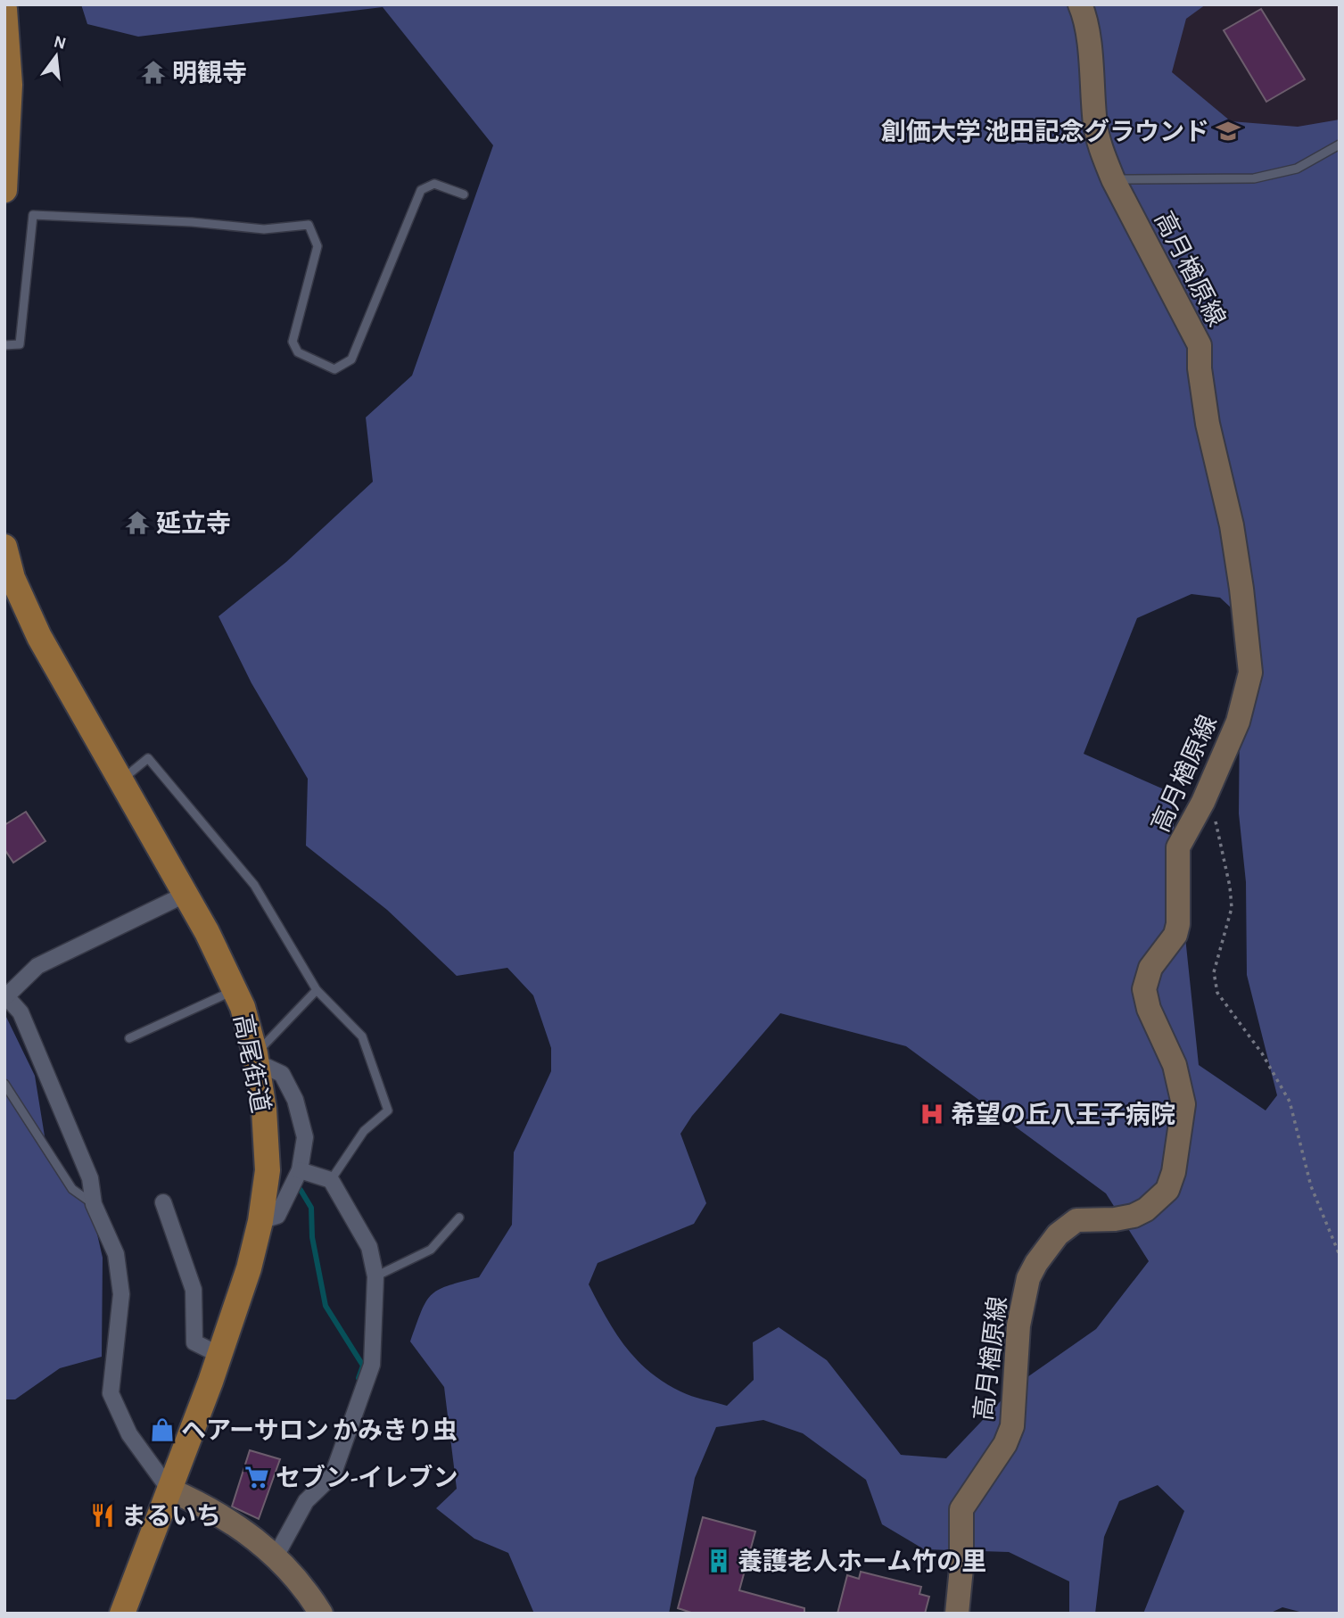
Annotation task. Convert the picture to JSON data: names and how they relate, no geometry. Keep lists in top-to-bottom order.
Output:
{
  "streets": {
    "main road": ["高月楢原線", "高尾街道"]
  },
  "places": {
    "temple": ["明観寺", "延立寺"],
    "school or university": ["創価大学 池田記念グラウンド"],
    "hospital": ["希望の丘八王子病院"],
    "shop": ["ヘアーサロン かみきり虫"],
    "supermarket": ["セブン-イレブン"],
    "restaurant": ["まるいち"],
    "building": ["養護老人ホーム竹の里"]
  },
  "north": "top"
}
